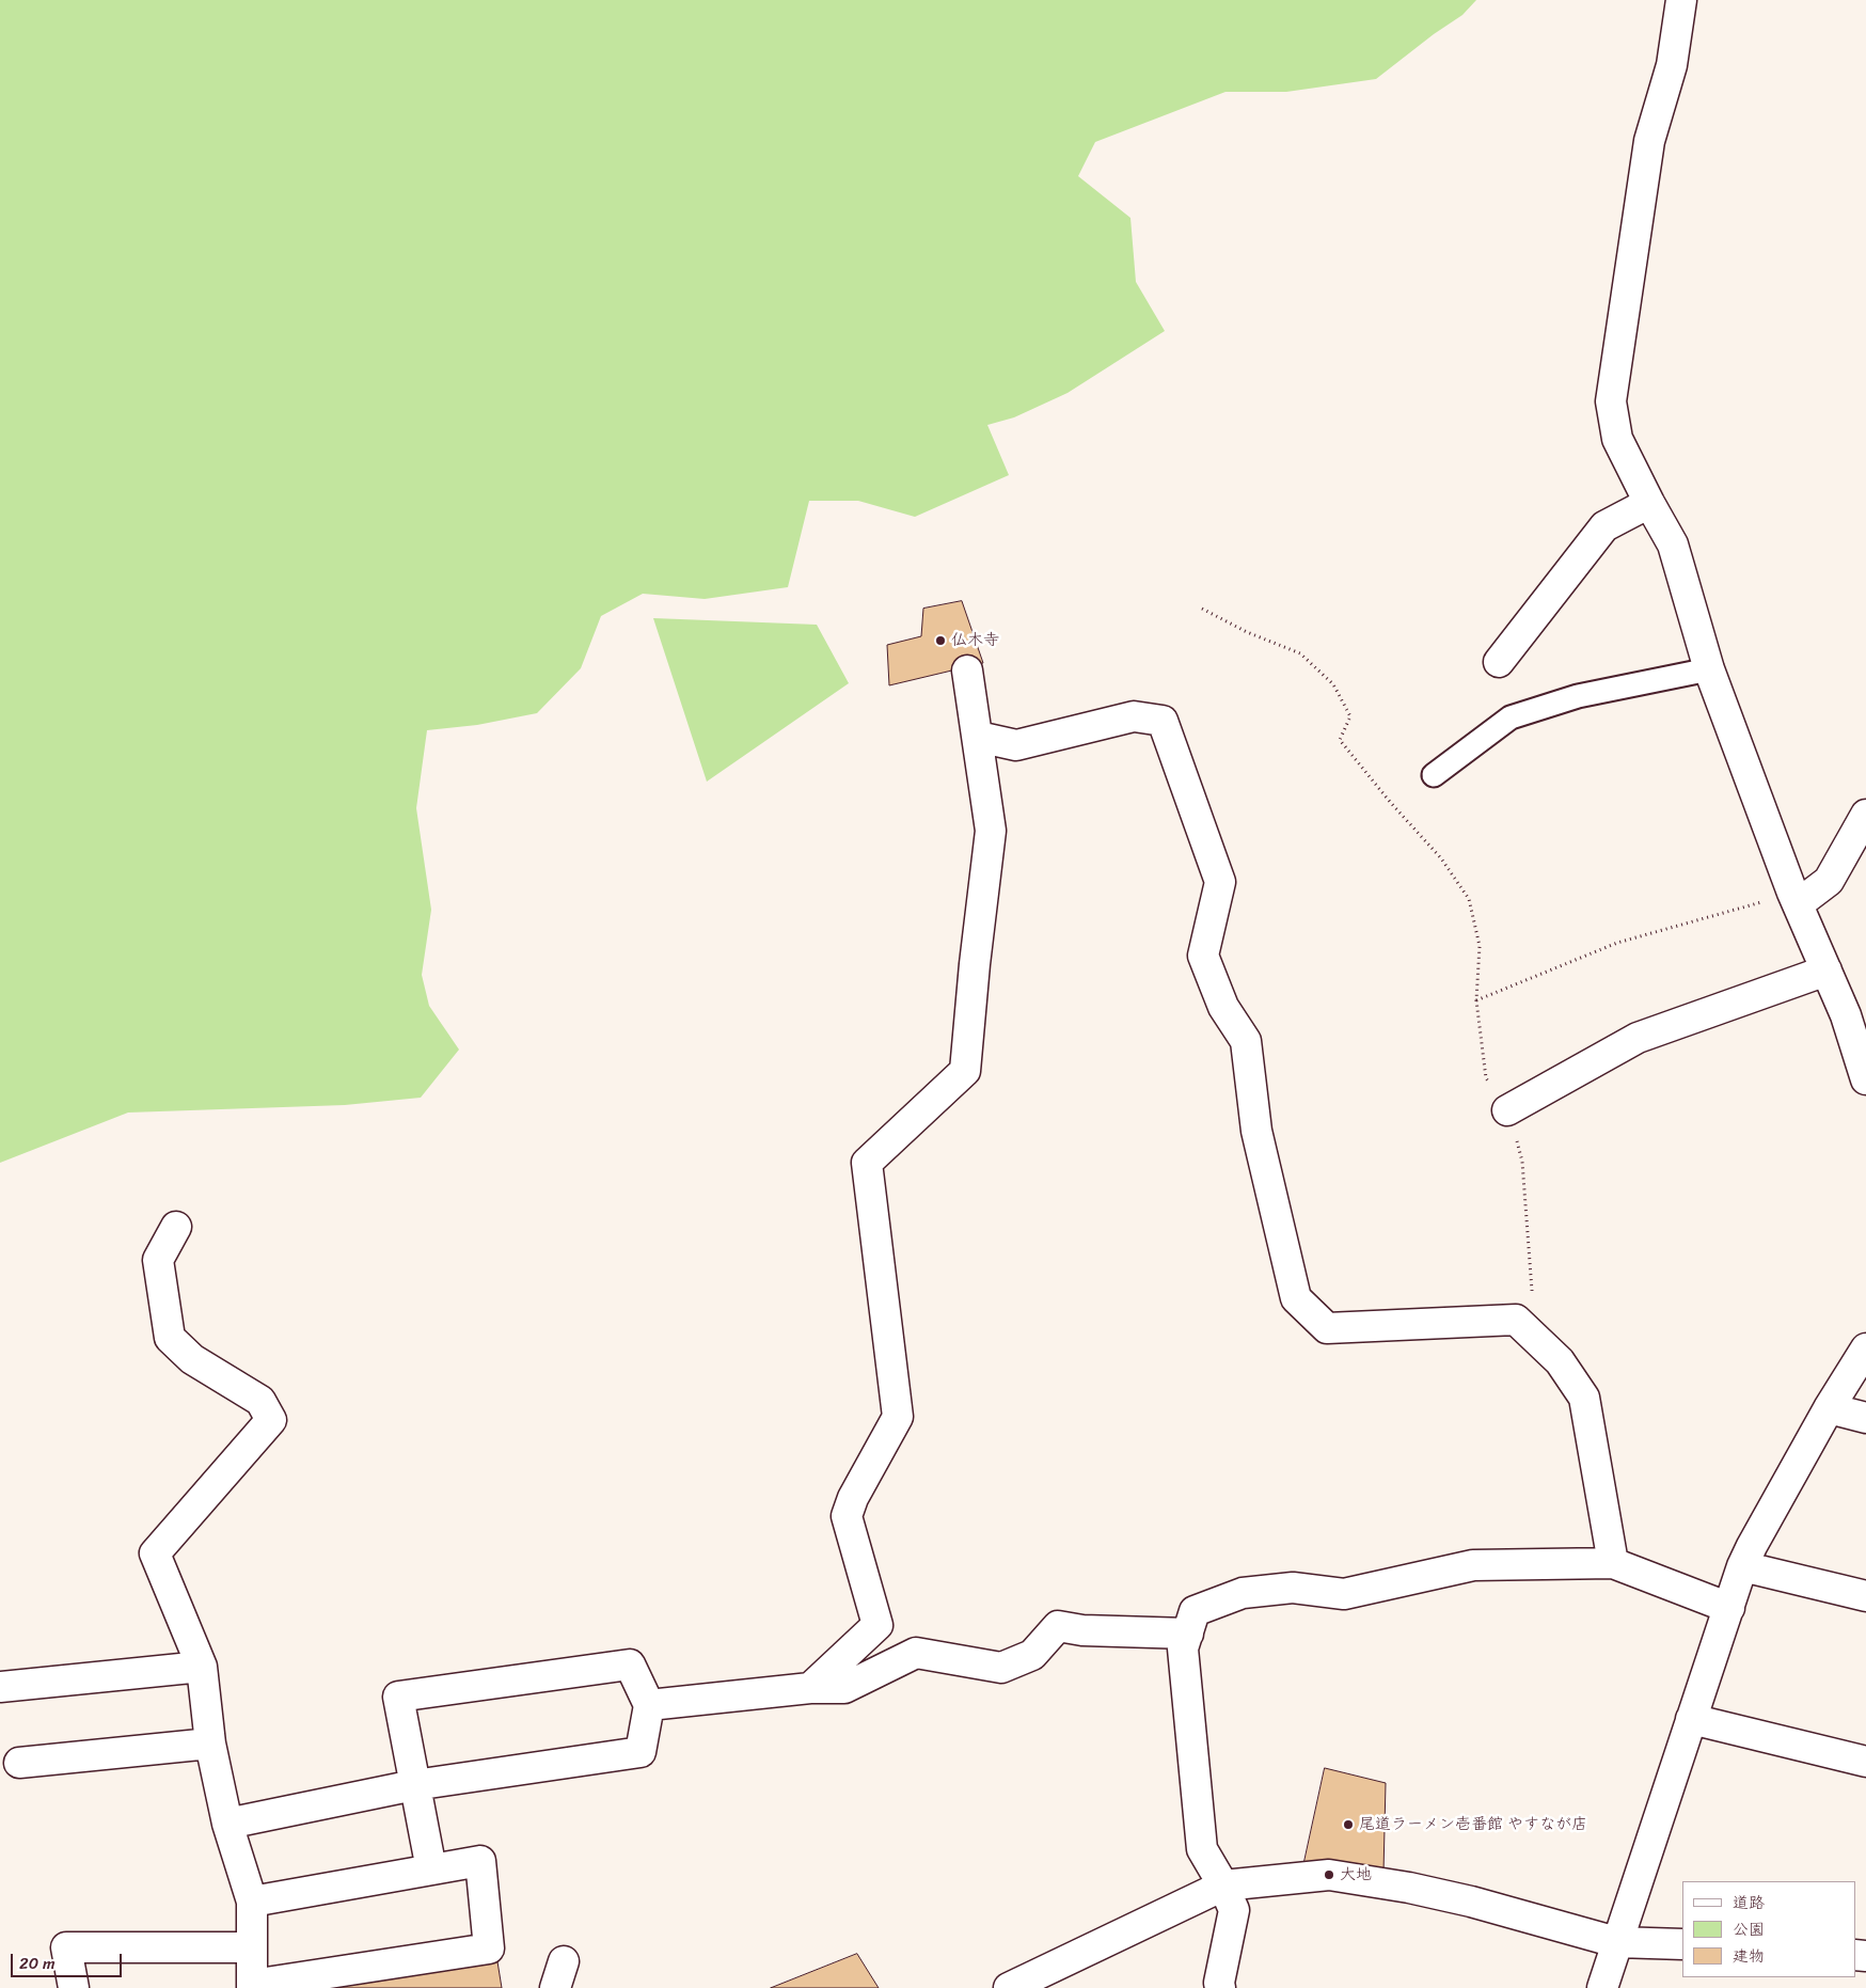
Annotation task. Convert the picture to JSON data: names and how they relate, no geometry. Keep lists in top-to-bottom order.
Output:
{
  "places": ["仏木寺", "尾道ラーメン壱番館 やすなが店", "大地"],
  "legend": ["道路", "公園", "建物"],
  "scale_bar": "20 m"
}
